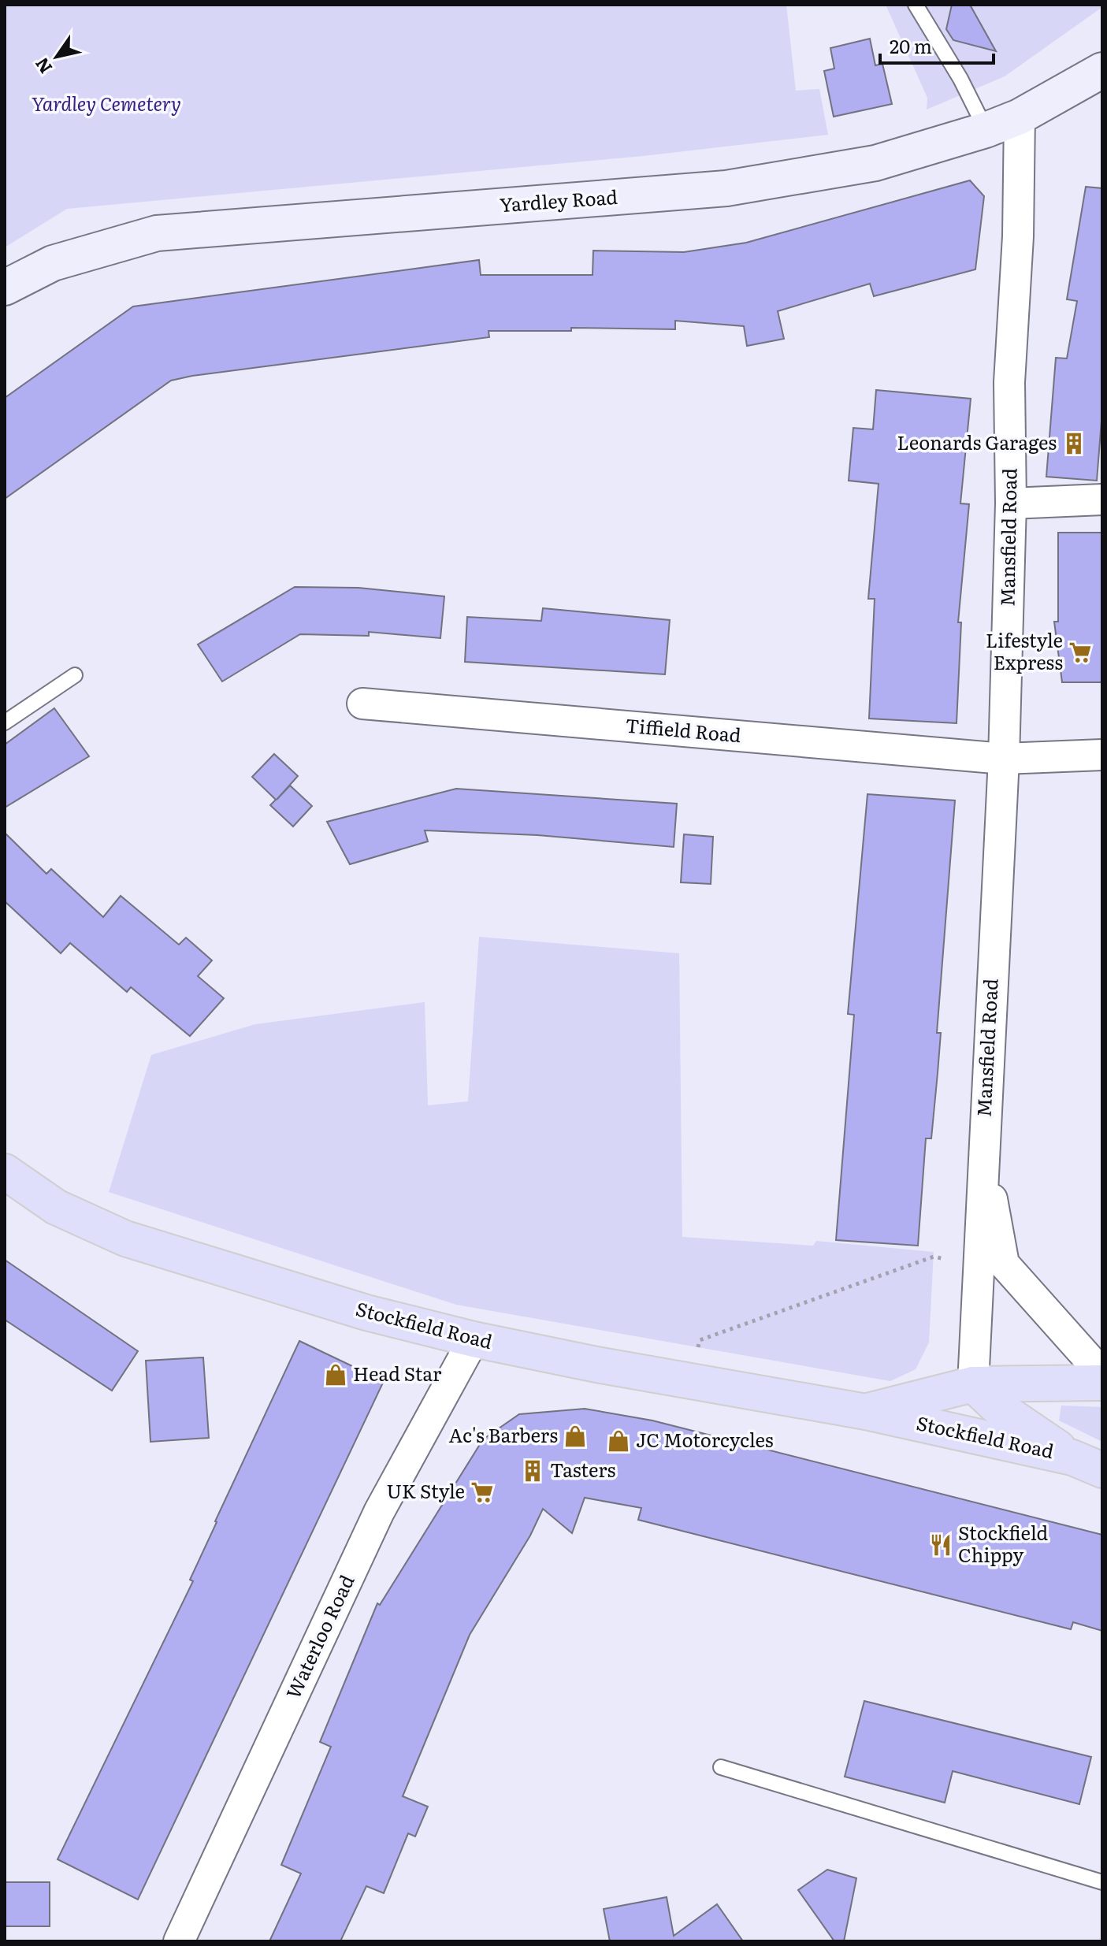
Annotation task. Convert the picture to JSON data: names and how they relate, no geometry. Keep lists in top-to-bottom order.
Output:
{
  "streets": {
    "main road": ["Yardley Road", "Stockfield Road"],
    "street": ["Mansfield Road", "Tiffield Road", "Waterloo Road"]
  },
  "crossings": [
    ["Yardley Road", "Mansfield Road"],
    ["Mansfield Road", "Tiffield Road"],
    ["Mansfield Road", "Stockfield Road"],
    ["Stockfield Road", "Waterloo Road"]
  ],
  "parks": ["Yardley Cemetery"],
  "places": {
    "building": ["Leonards Garages", "Tasters"],
    "supermarket": ["Lifestyle Express", "UK Style"],
    "shop": ["Head Star", "Ac's Barbers", "JC Motorcycles"],
    "restaurant": ["Stockfield Chippy"]
  },
  "scale_bar": "20 m",
  "north": "bottom left"
}
